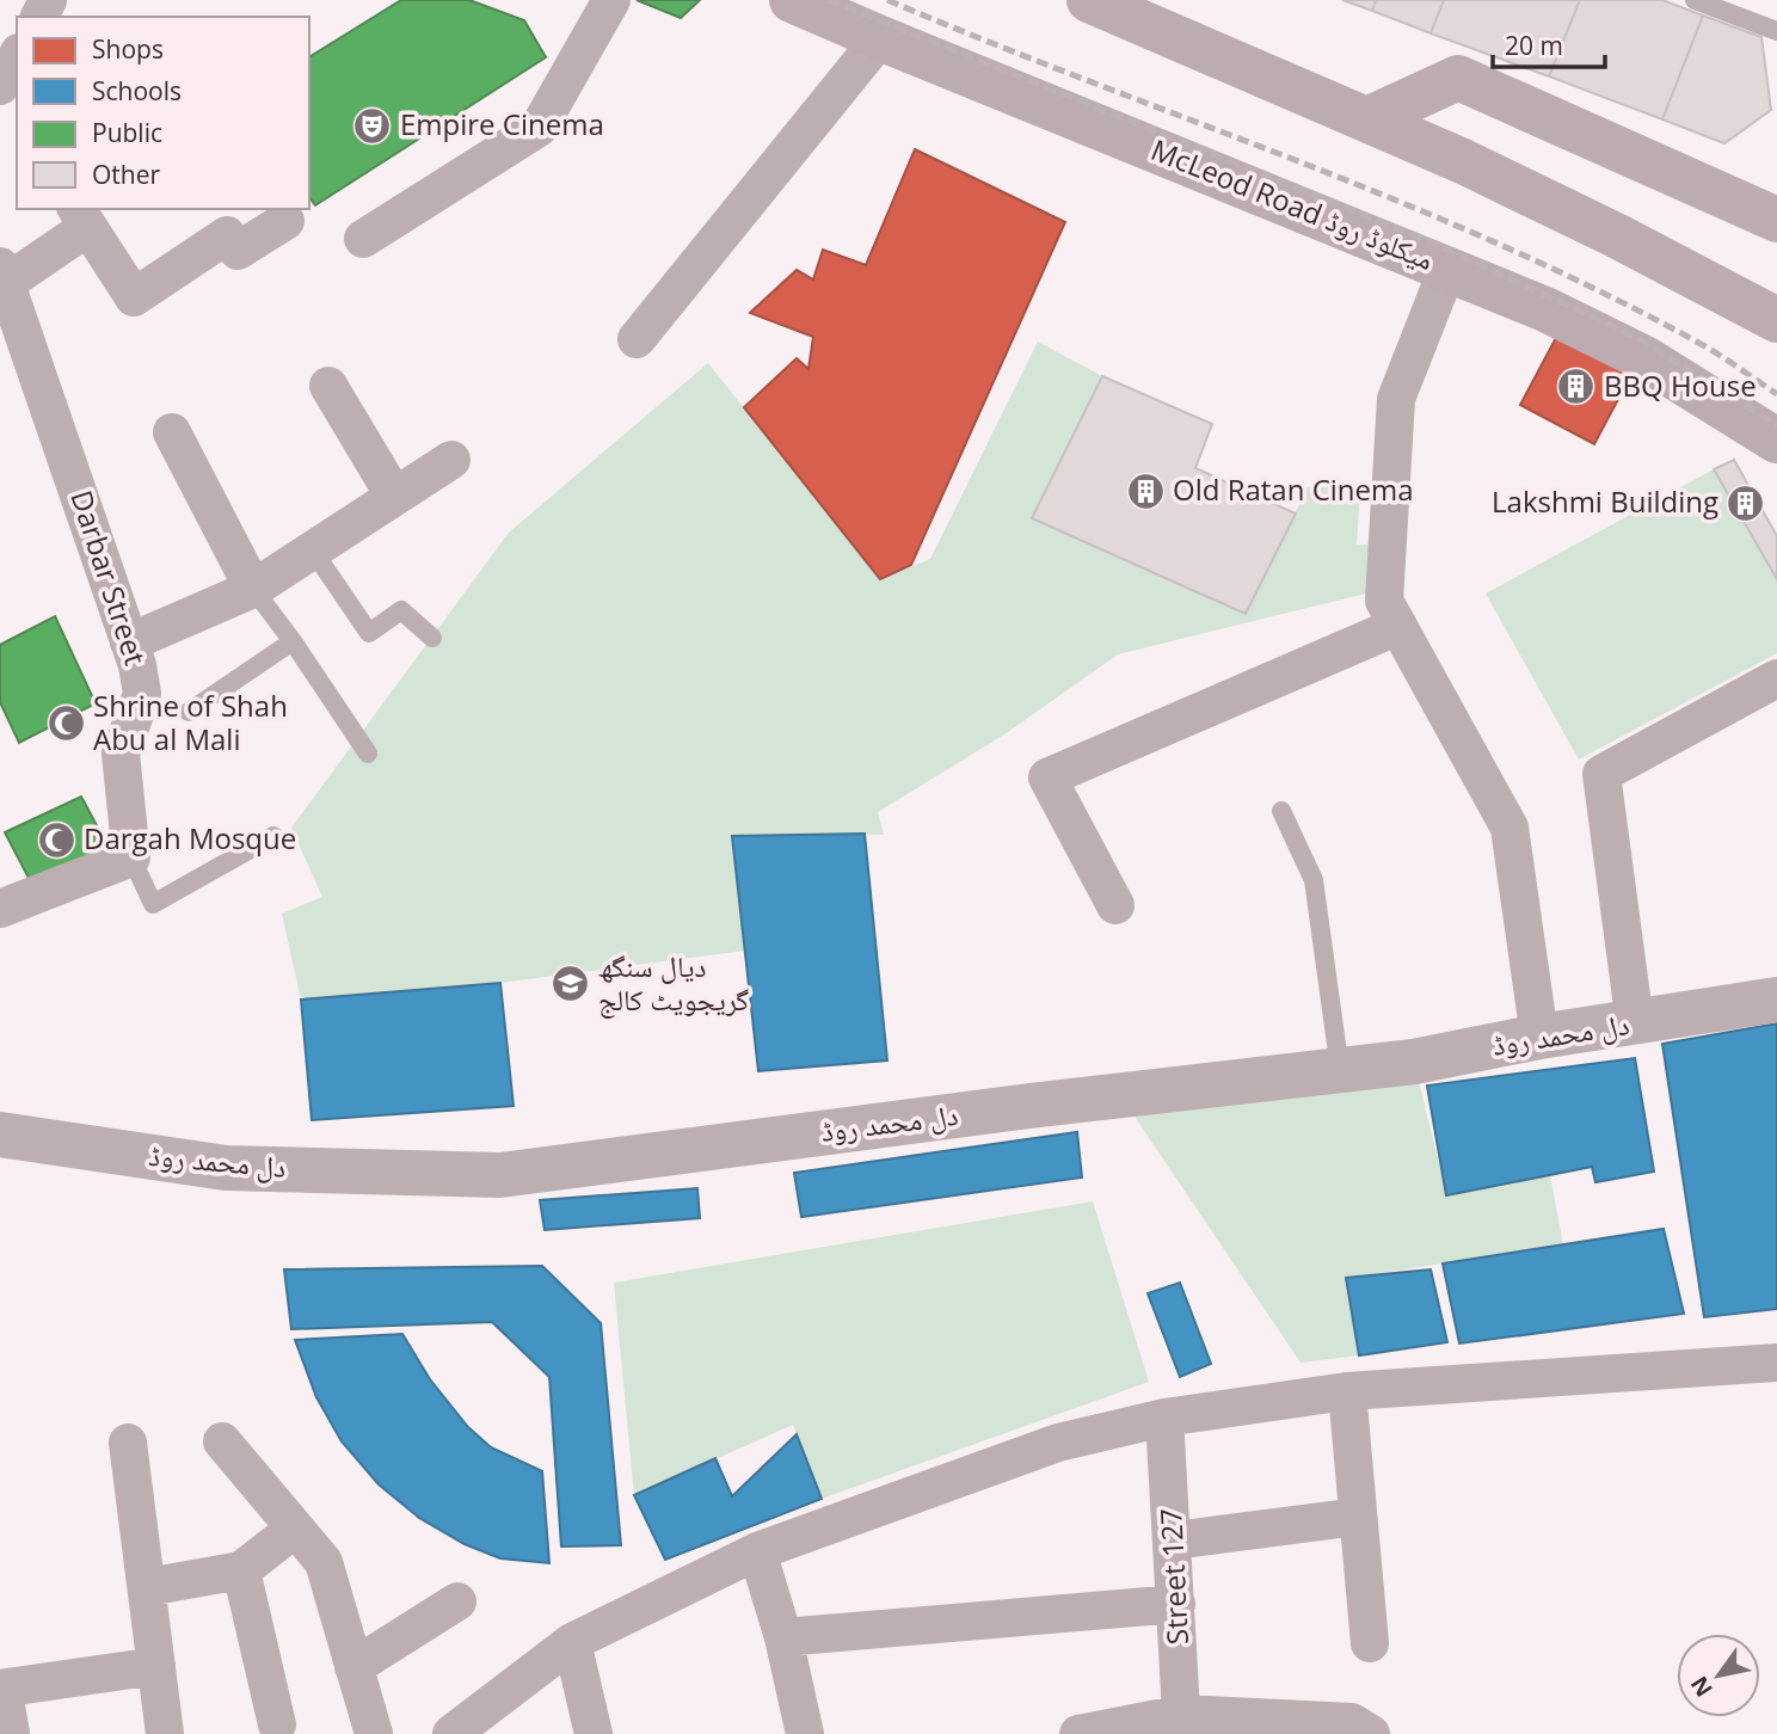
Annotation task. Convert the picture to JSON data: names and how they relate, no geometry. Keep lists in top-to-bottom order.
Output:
{
  "streets": {
    "main road": ["McLeod Road میکلوڈ روڈ"],
    "street": ["Darbar Street", "دل محمد روڈ", "Street 127"]
  },
  "places": {
    "theatre": ["Empire Cinema"],
    "building": ["BBQ House", "Old Ratan Cinema", "Lakshmi Building"],
    "mosque": ["Shrine of Shah Abu al Mali", "Dargah Mosque"],
    "school or university": ["دیال سنگھ گریجویٹ کالج"]
  },
  "legend": [
    "Shops",
    "Schools",
    "Public",
    "Other"
  ],
  "scale_bar": "20 m",
  "north": "bottom left"
}
